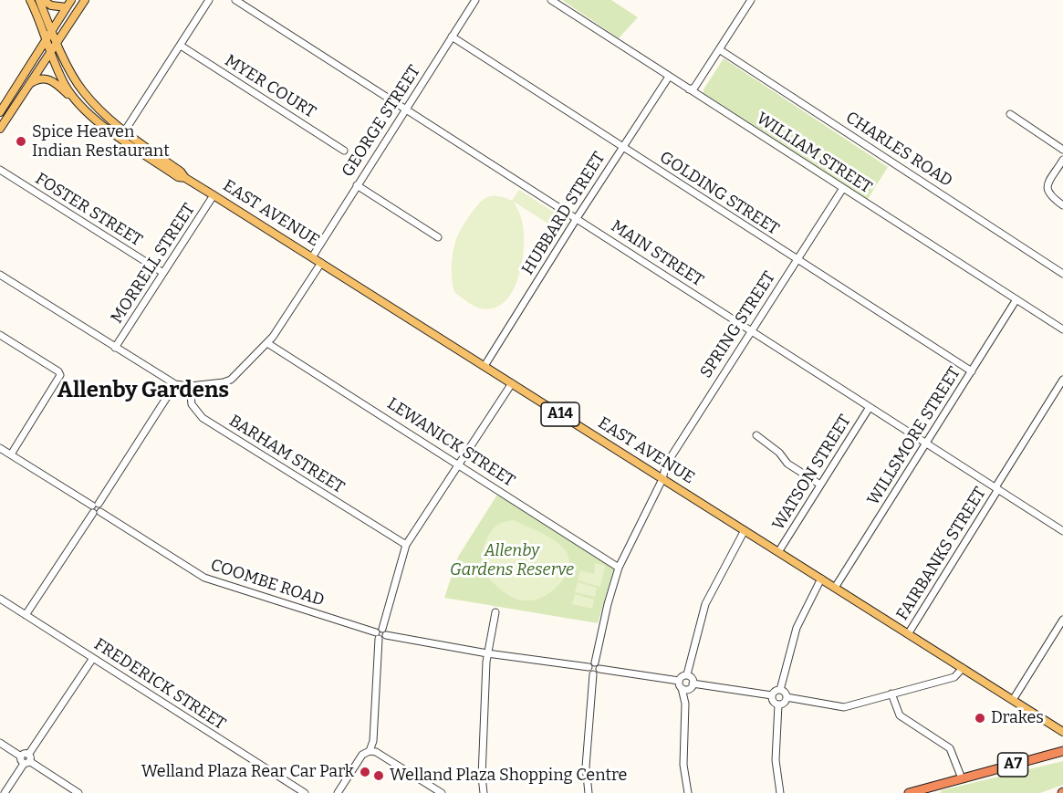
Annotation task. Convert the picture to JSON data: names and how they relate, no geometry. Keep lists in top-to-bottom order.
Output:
{
  "streets": {
    "highway": ["A7"],
    "main road": ["EAST AVENUE", "A14"],
    "street": [
      "MYER COURT",
      "GEORGE STREET",
      "CHARLES ROAD",
      "WILLIAM STREET",
      "GOLDING STREET",
      "FOSTER STREET",
      "HUBBARD STREET",
      "MAIN STREET",
      "MORRELL STREET",
      "SPRING STREET",
      "WILLSMORE STREET",
      "LEWANICK STREET",
      "BARHAM STREET",
      "WATSON STREET",
      "FAIRBANKS STREET",
      "COOMBE ROAD",
      "FREDERICK STREET"
    ]
  },
  "crossings": [
    ["GEORGE STREET", "GOLDING STREET"],
    ["GEORGE STREET", "EAST AVENUE"],
    ["GEORGE STREET", "MAIN STREET"],
    ["WILLIAM STREET", "HUBBARD STREET"],
    ["WILLIAM STREET", "SPRING STREET"],
    ["WILLIAM STREET", "WILLSMORE STREET"],
    ["GOLDING STREET", "HUBBARD STREET"],
    ["GOLDING STREET", "SPRING STREET"],
    ["GOLDING STREET", "WILLSMORE STREET"],
    ["FOSTER STREET", "MORRELL STREET"],
    ["EAST AVENUE", "HUBBARD STREET"],
    ["EAST AVENUE", "MORRELL STREET"],
    ["EAST AVENUE", "SPRING STREET"],
    ["EAST AVENUE", "A14"],
    ["EAST AVENUE", "WILLSMORE STREET"],
    ["EAST AVENUE", "WATSON STREET"],
    ["EAST AVENUE", "FAIRBANKS STREET"],
    ["HUBBARD STREET", "MAIN STREET"],
    ["MAIN STREET", "SPRING STREET"],
    ["MAIN STREET", "WILLSMORE STREET"],
    ["MAIN STREET", "WATSON STREET"],
    ["MAIN STREET", "FAIRBANKS STREET"],
    ["SPRING STREET", "LEWANICK STREET"],
    ["SPRING STREET", "COOMBE ROAD"]
  ],
  "districts": ["Allenby Gardens"],
  "parks": ["Allenby Gardens Reserve"],
  "places": [
    "Spice Heaven Indian Restaurant",
    "Drakes",
    "Welland Plaza Rear Car Park",
    "Welland Plaza Shopping Centre"
  ]
}
